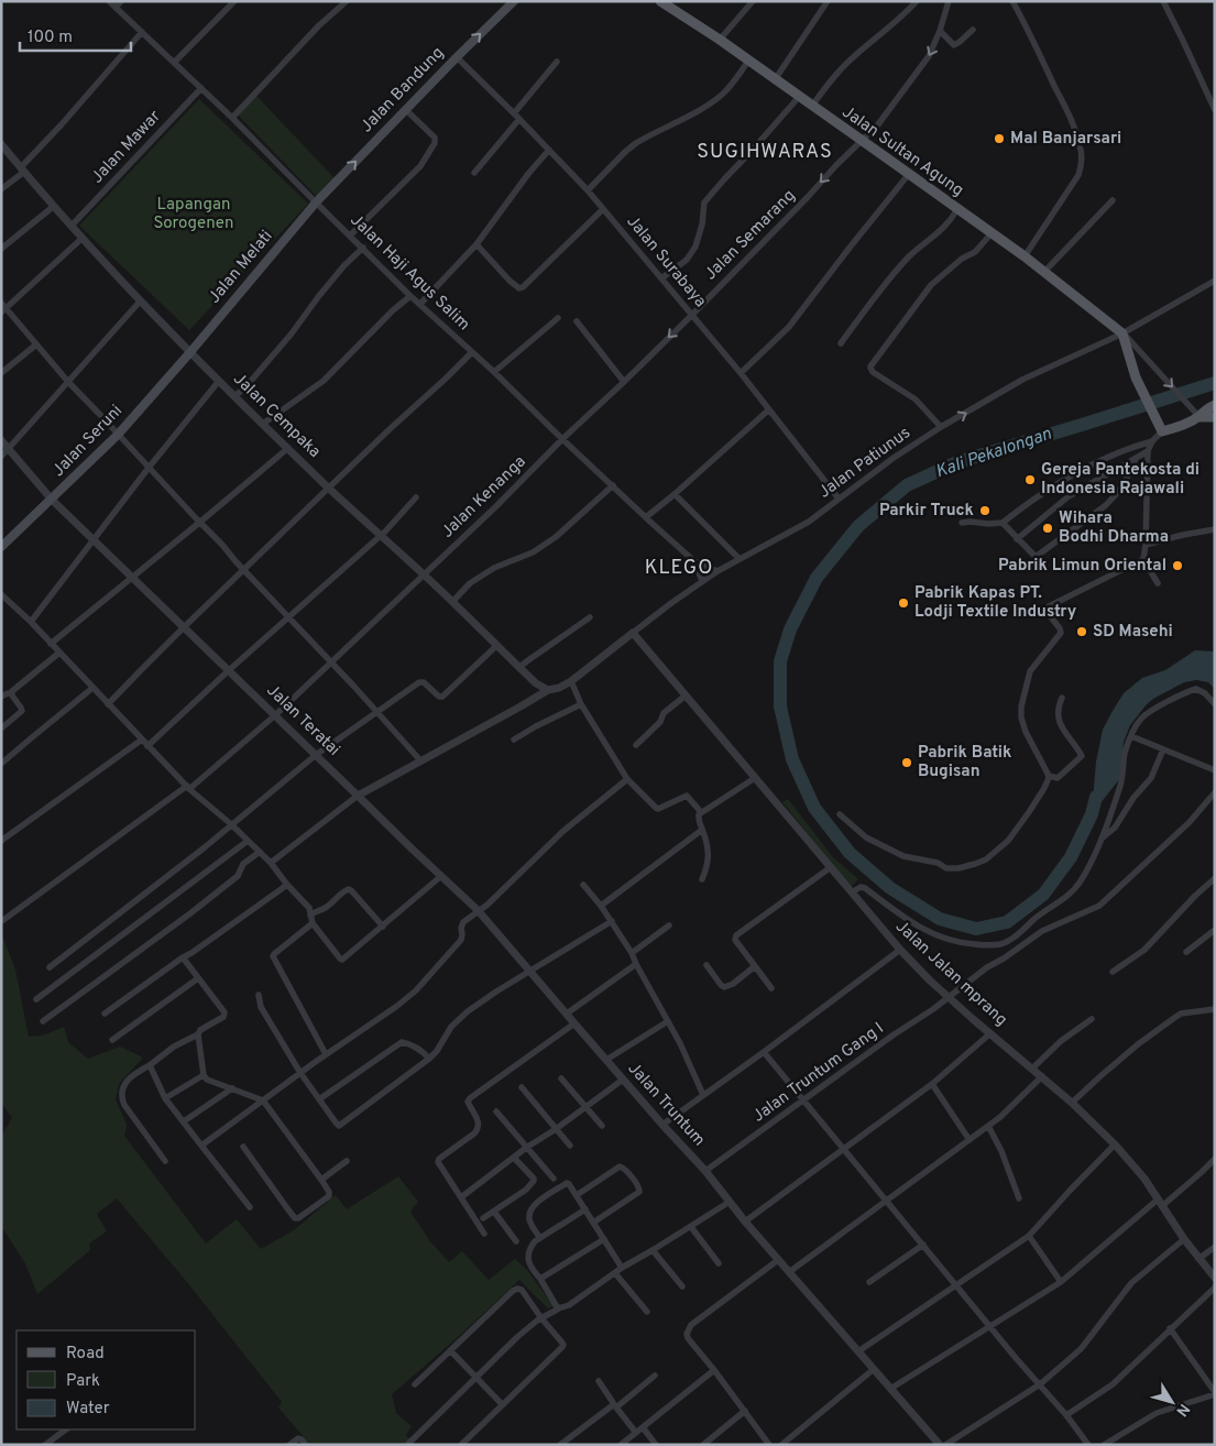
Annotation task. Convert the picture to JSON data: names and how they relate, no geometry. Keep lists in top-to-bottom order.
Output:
{
  "streets": {
    "main road": [
      "Jalan Bandung",
      "Jalan Sultan Agung",
      "Jalan Melati",
      "Jalan Seruni"
    ],
    "street": [
      "Jalan Mawar",
      "Jalan Semarang",
      "Jalan Surabaya",
      "Jalan Haji Agus Salim",
      "Jalan Cempaka",
      "Jalan Patiunus",
      "Jalan Kenanga",
      "Jalan Teratai",
      "Jalan Jalan mprang",
      "Jalan Truntum Gang I",
      "Jalan Truntum"
    ]
  },
  "crossings": [
    ["Jalan Bandung", "Jalan Surabaya"],
    ["Jalan Bandung", "Jalan Melati"],
    ["Jalan Bandung", "Jalan Haji Agus Salim"],
    ["Jalan Mawar", "Jalan Haji Agus Salim"],
    ["Jalan Mawar", "Jalan Cempaka"],
    ["Jalan Sultan Agung", "Jalan Semarang"],
    ["Jalan Sultan Agung", "Jalan Patiunus"],
    ["Jalan Semarang", "Jalan Surabaya"],
    ["Jalan Semarang", "Jalan Haji Agus Salim"],
    ["Jalan Semarang", "Jalan Kenanga"],
    ["Jalan Surabaya", "Jalan Patiunus"],
    ["Jalan Melati", "Jalan Haji Agus Salim"],
    ["Jalan Melati", "Jalan Cempaka"],
    ["Jalan Melati", "Jalan Seruni"],
    ["Jalan Haji Agus Salim", "Jalan Patiunus"],
    ["Jalan Haji Agus Salim", "Jalan Kenanga"],
    ["Jalan Cempaka", "Jalan Seruni"],
    ["Jalan Cempaka", "Jalan Kenanga"],
    ["Jalan Seruni", "Jalan Teratai"],
    ["Jalan Patiunus", "Jalan Jalan mprang"],
    ["Jalan Kenanga", "Jalan Teratai"],
    ["Jalan Teratai", "Jalan Truntum"],
    ["Jalan Jalan mprang", "Jalan Truntum Gang I"],
    ["Jalan Truntum Gang I", "Jalan Truntum"]
  ],
  "one_way": ["Jalan Bandung", "Jalan Semarang"],
  "districts": ["SUGIHWARAS", "KLEGO"],
  "water": ["Kali Pekalongan"],
  "parks": ["Lapangan Sorogenen"],
  "places": [
    "Mal Banjarsari",
    "Gereja Pantekosta di Indonesia Rajawali",
    "Parkir Truck",
    "Wihara Bodhi Dharma",
    "Pabrik Limun Oriental",
    "Pabrik Kapas PT. Lodji Textile Industry",
    "SD Masehi",
    "Pabrik Batik Bugisan"
  ],
  "legend": ["Road", "Park", "Water"],
  "scale_bar": "100 m",
  "north": "bottom right"
}
